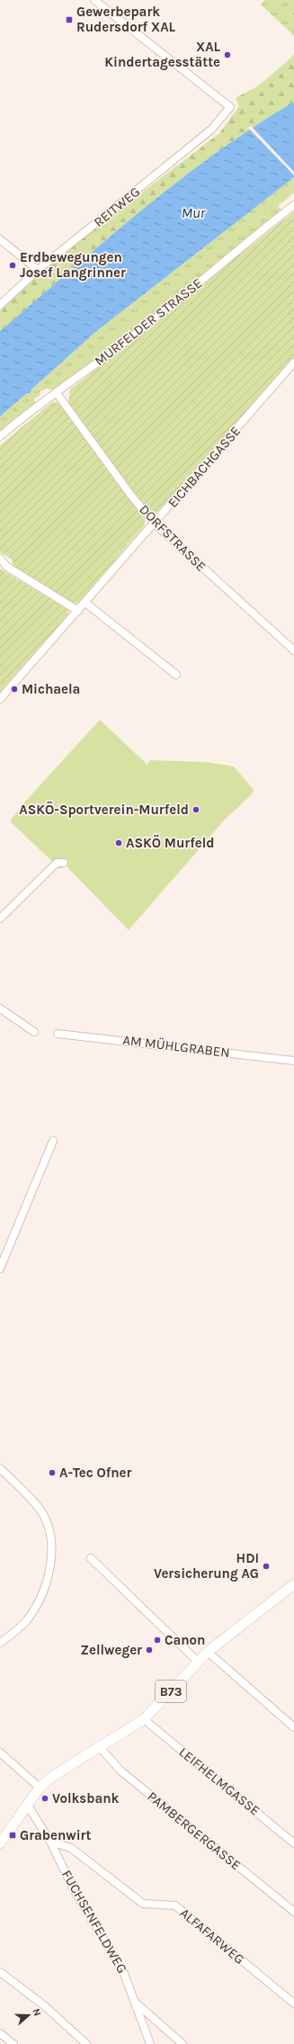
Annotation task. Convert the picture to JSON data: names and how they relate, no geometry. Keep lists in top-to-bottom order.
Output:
{
  "streets": {
    "main road": ["B73"],
    "street": [
      "REITWEG",
      "MURFELDER STRASSE",
      "EICHBACHGASSE",
      "DORFSTRASSE",
      "AM MÜHLGRABEN",
      "LEIFHELMGASSE",
      "PAMBERGERGASSE",
      "FUCHSENFELDWEG",
      "ALFAFARWEG"
    ]
  },
  "crossings": [
    ["MURFELDER STRASSE", "DORFSTRASSE"],
    ["EICHBACHGASSE", "DORFSTRASSE"],
    ["B73", "LEIFHELMGASSE"],
    ["B73", "PAMBERGERGASSE"],
    ["B73", "FUCHSENFELDWEG"],
    ["FUCHSENFELDWEG", "ALFAFARWEG"]
  ],
  "water": ["Mur"],
  "places": {
    "transit": ["Gewerbepark Rudersdorf XAL", "Grabenwirt"],
    "other": [
      "XAL Kindertagesstätte",
      "Erdbewegungen Josef Langrinner",
      "Michaela",
      "ASKÖ-Sportverein-Murfeld",
      "ASKÖ Murfeld",
      "A-Tec Ofner",
      "HDI Versicherung AG",
      "Canon",
      "Zellweger",
      "Volksbank"
    ]
  },
  "north": "right"
}
